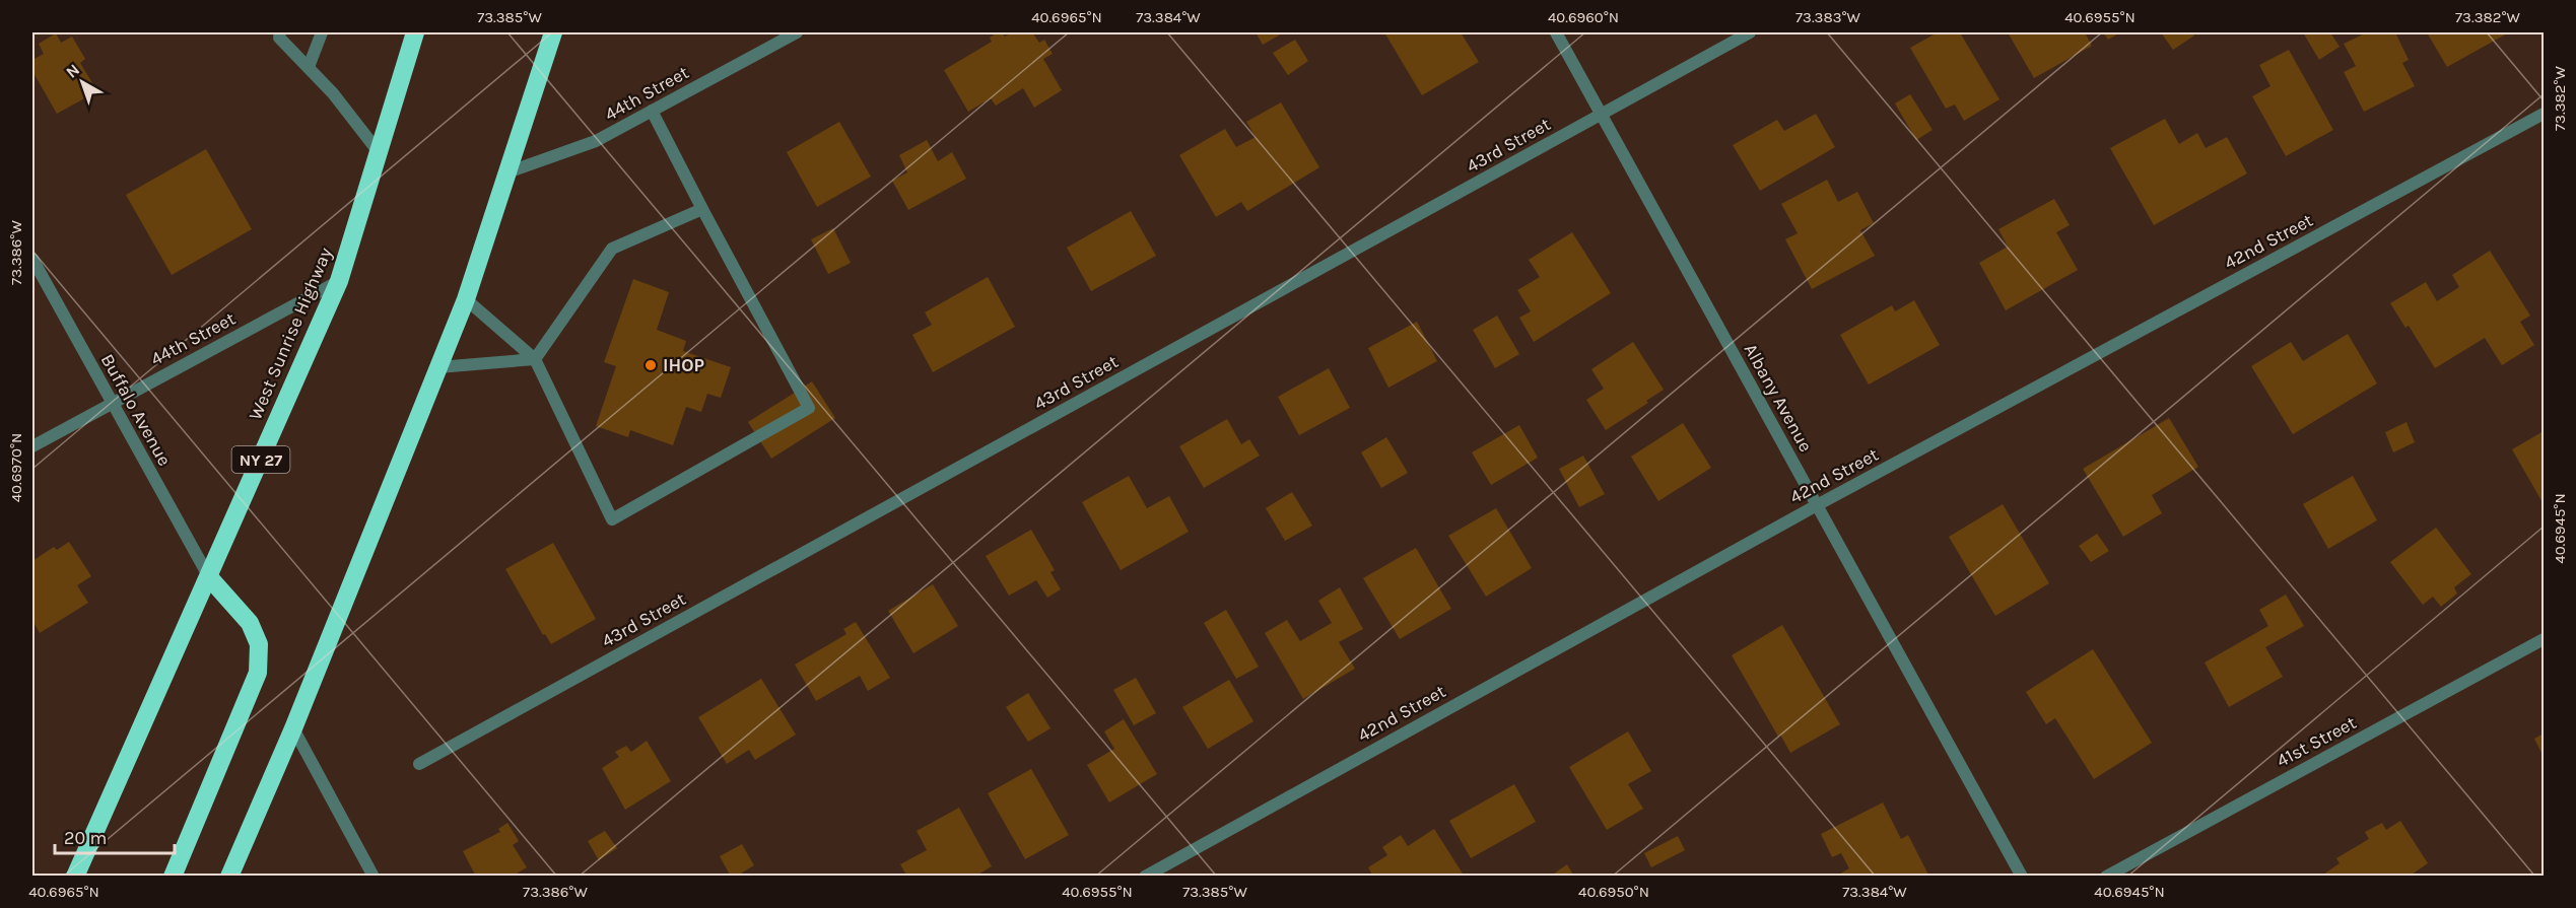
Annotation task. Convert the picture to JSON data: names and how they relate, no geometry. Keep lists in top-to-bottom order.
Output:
{
  "streets": {
    "highway": ["West Sunrise Highway", "NY 27"],
    "street": [
      "44th Street",
      "43rd Street",
      "42nd Street",
      "Albany Avenue",
      "Buffalo Avenue",
      "41st Street"
    ]
  },
  "crossings": [
    ["44th Street", "West Sunrise Highway"],
    ["44th Street", "Buffalo Avenue"],
    ["43rd Street", "Albany Avenue"],
    ["42nd Street", "Albany Avenue"],
    ["West Sunrise Highway", "Buffalo Avenue"]
  ],
  "places": ["IHOP"],
  "scale_bar": "20 m",
  "north": "top left",
  "coordinates": [
    "73.385°W",
    "40.6965°N",
    "73.384°W",
    "40.6960°N",
    "73.383°W",
    "40.6955°N",
    "73.382°W",
    "73.386°W",
    "40.6970°N",
    "40.6945°N",
    "40.6950°N"
  ]
}
